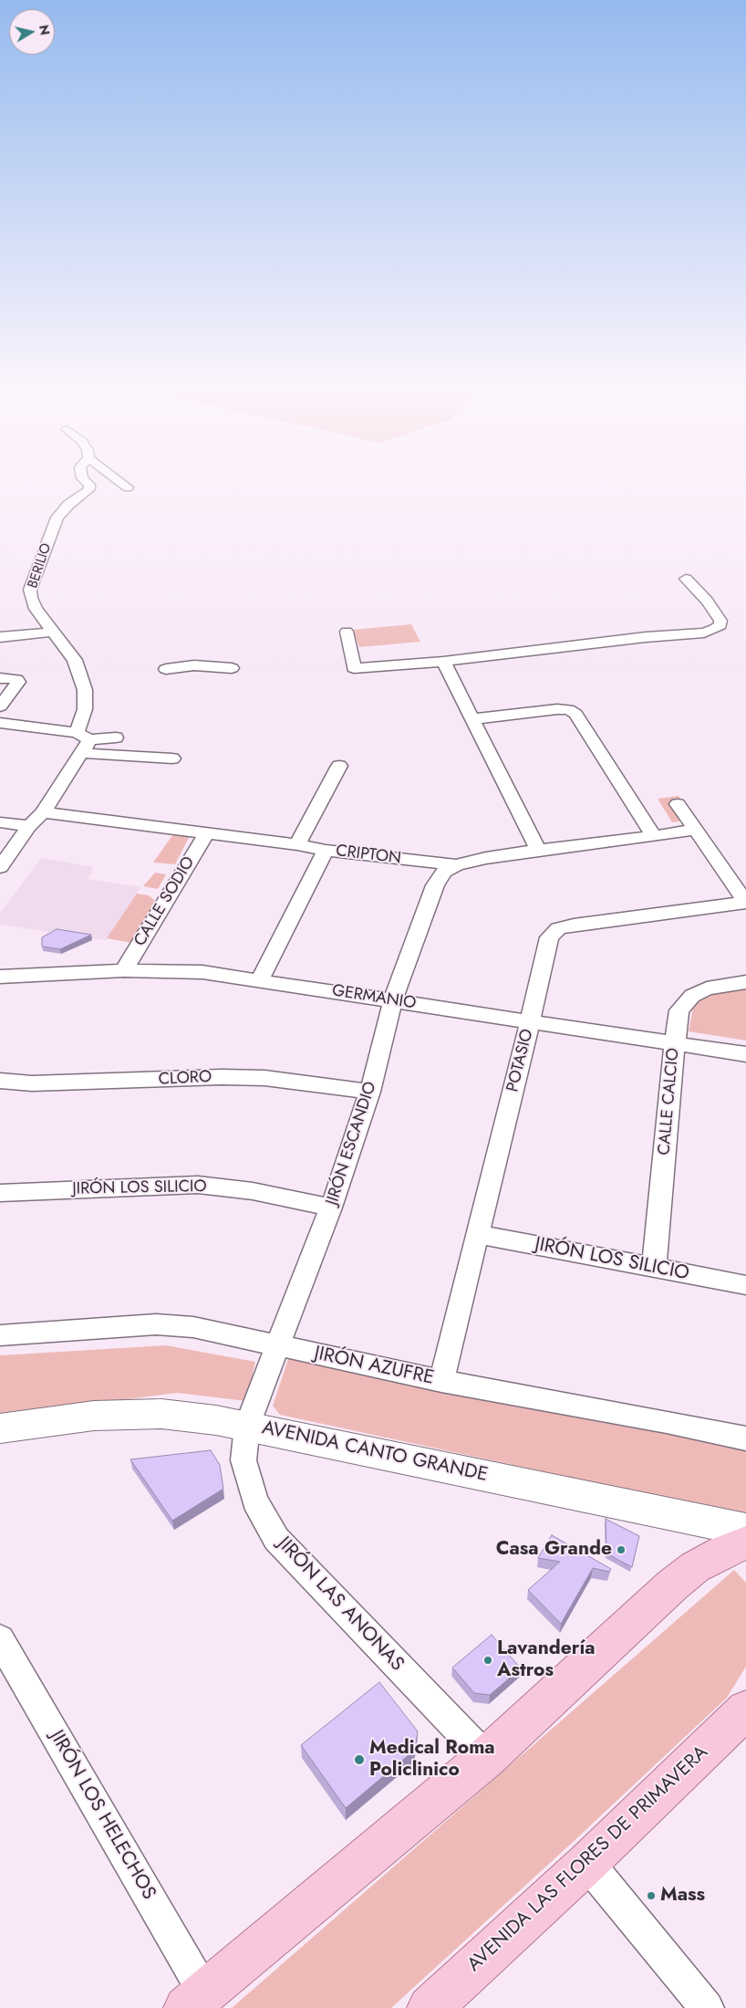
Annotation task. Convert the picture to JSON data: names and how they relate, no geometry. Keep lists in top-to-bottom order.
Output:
{
  "streets": {
    "main road": ["AVENIDA LAS FLORES DE PRIMAVERA"],
    "street": [
      "BERILIO",
      "CRIPTON",
      "CALLE SODIO",
      "GERMANIO",
      "POTASIO",
      "CLORO",
      "CALLE CALCIO",
      "JIRÓN ESCANDIO",
      "JIRÓN LOS SILICIO",
      "JIRÓN AZUFRE",
      "AVENIDA CANTO GRANDE",
      "JIRÓN LAS ANONAS",
      "JIRÓN LOS HELECHOS"
    ]
  },
  "crossings": [
    ["BERILIO", "CRIPTON"],
    ["CRIPTON", "CALLE SODIO"],
    ["CRIPTON", "JIRÓN ESCANDIO"],
    ["CALLE SODIO", "GERMANIO"],
    ["GERMANIO", "POTASIO"],
    ["GERMANIO", "CALLE CALCIO"],
    ["GERMANIO", "JIRÓN ESCANDIO"],
    ["POTASIO", "JIRÓN LOS SILICIO"],
    ["POTASIO", "JIRÓN AZUFRE"],
    ["CLORO", "JIRÓN ESCANDIO"],
    ["CALLE CALCIO", "JIRÓN LOS SILICIO"],
    ["JIRÓN ESCANDIO", "JIRÓN LOS SILICIO"],
    ["JIRÓN ESCANDIO", "JIRÓN AZUFRE"],
    ["JIRÓN ESCANDIO", "AVENIDA CANTO GRANDE"],
    ["JIRÓN ESCANDIO", "JIRÓN LAS ANONAS"],
    ["AVENIDA CANTO GRANDE", "JIRÓN LAS ANONAS"]
  ],
  "places": [
    "Casa Grande",
    "Lavandería Astros",
    "Medical Roma Policlinico",
    "Mass"
  ],
  "north": "right"
}
